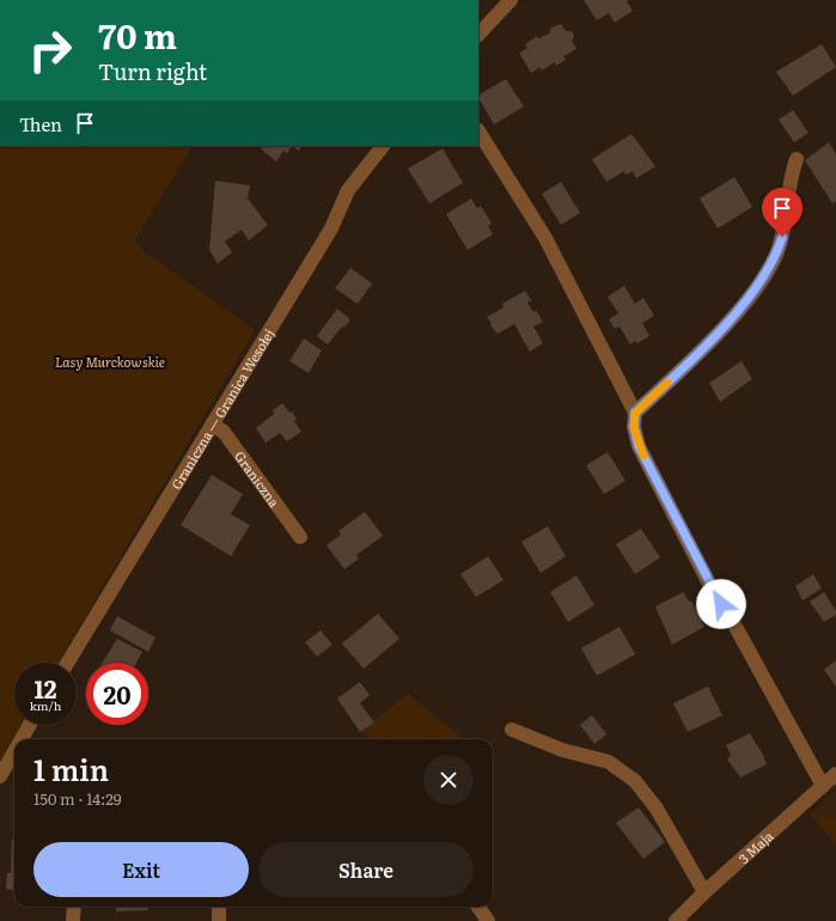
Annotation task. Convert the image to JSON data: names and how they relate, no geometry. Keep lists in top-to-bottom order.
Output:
{
  "streets": {
    "street": ["Graniczna — Granica Wesołej", "Graniczna", "3 Maja"]
  },
  "crossings": [
    ["Graniczna — Granica Wesołej", "Graniczna"]
  ],
  "parks": ["Lasy Murckowskie"],
  "page": {
    "turn": ["70 m", "Turn right"],
    "then": "Then",
    "speed": "12 km/h",
    "limit": "20",
    "heading": ["1 min", "150 m · 14:29"],
    "buttons": ["Exit", "Share"]
  }
}
